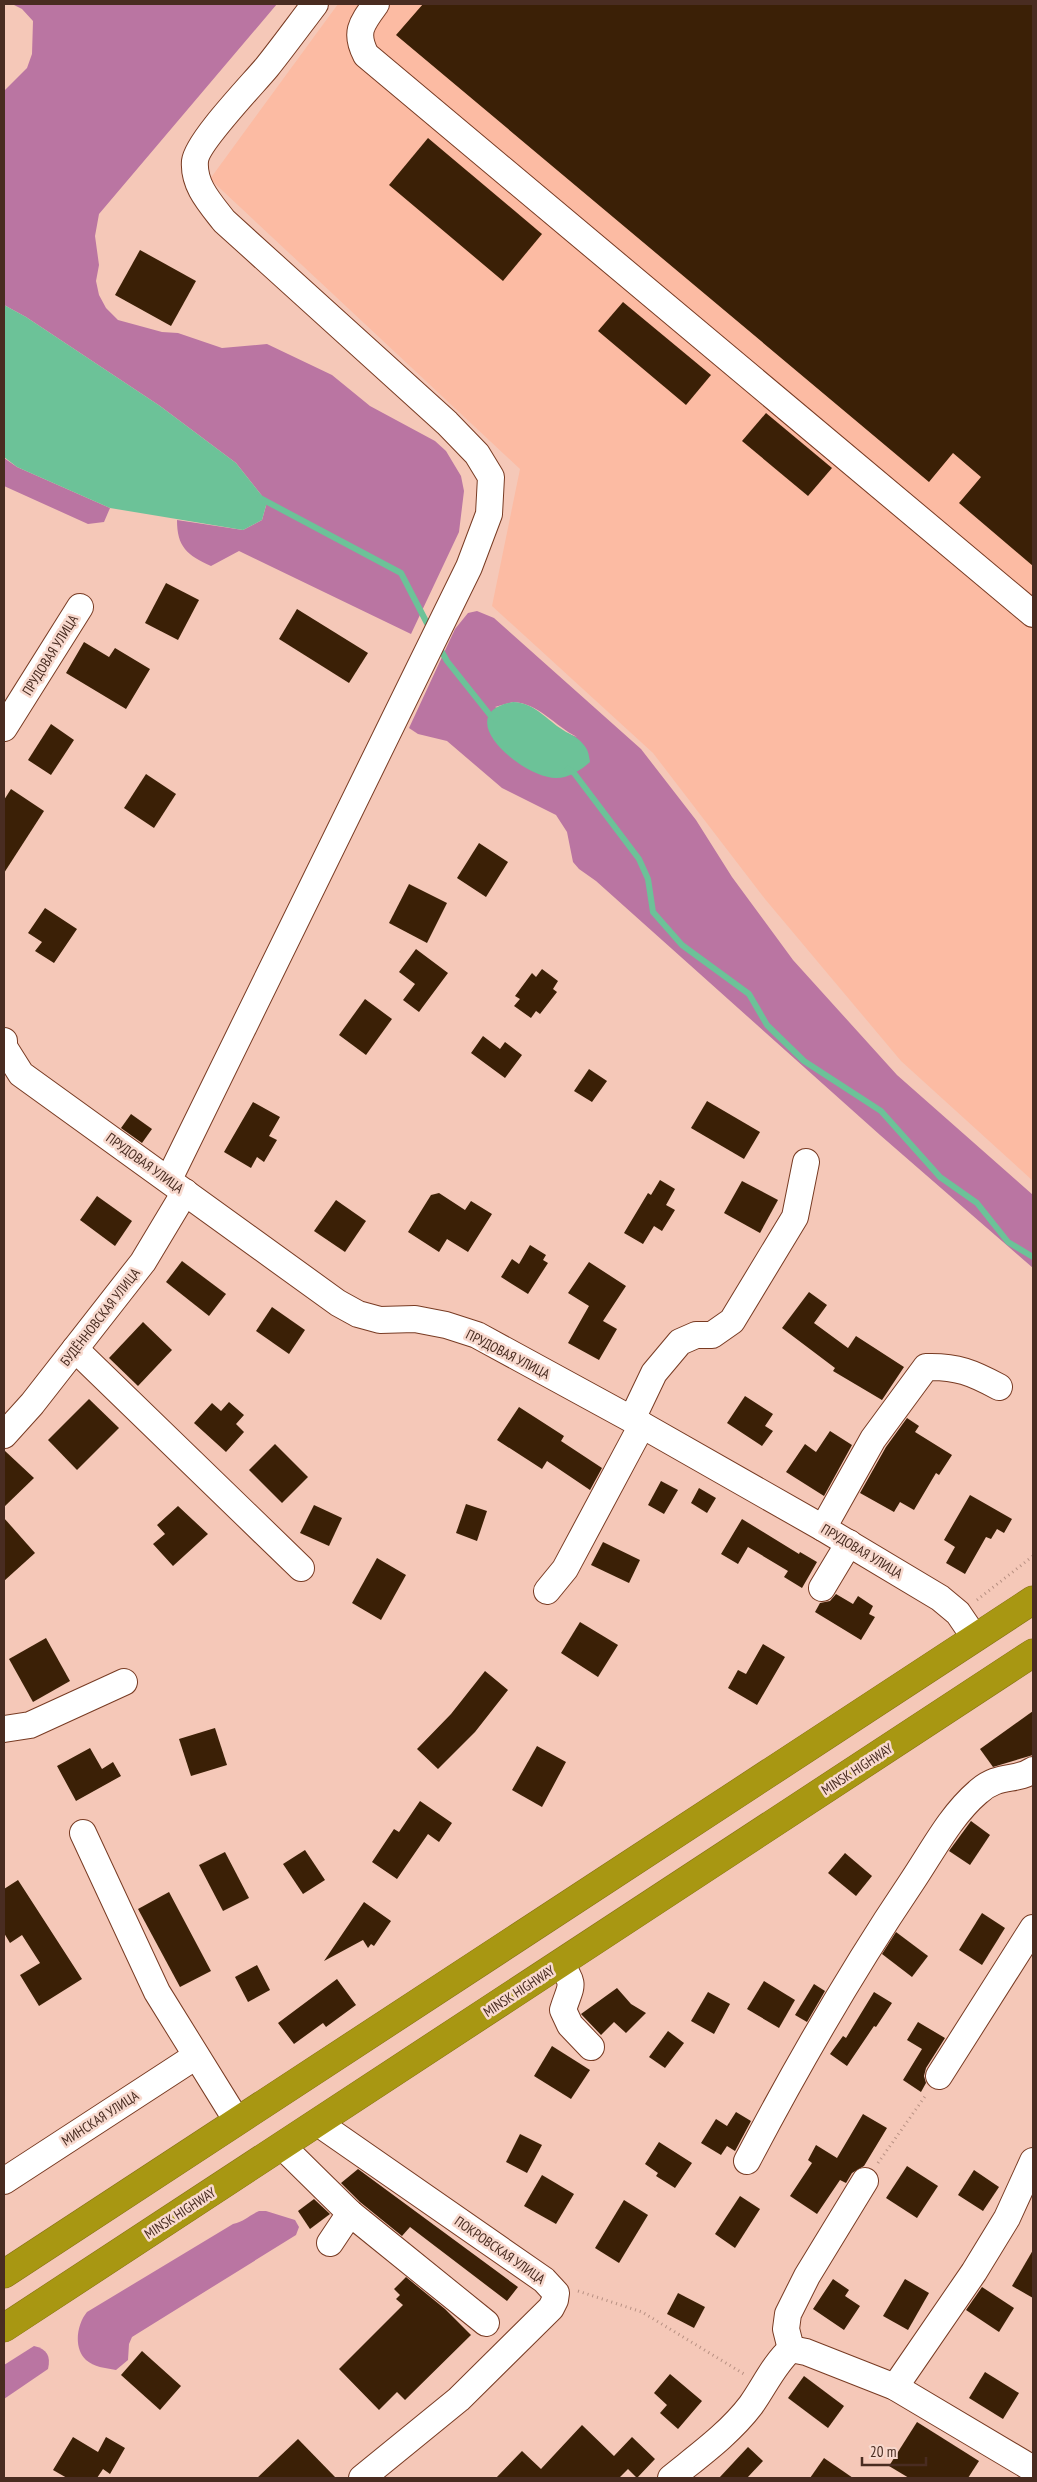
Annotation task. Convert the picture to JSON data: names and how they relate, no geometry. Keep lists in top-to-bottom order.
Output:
{
  "streets": {
    "highway": ["MINSK HIGHWAY"],
    "street": [
      "ПРУДОВАЯ УЛИЦА",
      "БУДЁННОВСКАЯ УЛИЦА",
      "МИНСКАЯ УЛИЦА",
      "ПОКРОВСКАЯ УЛИЦА"
    ]
  },
  "crossings": [
    ["ПРУДОВАЯ УЛИЦА", "БУДЁННОВСКАЯ УЛИЦА"],
    ["MINSK HIGHWAY", "ПОКРОВСКАЯ УЛИЦА"]
  ],
  "scale_bar": "20 m"
}
